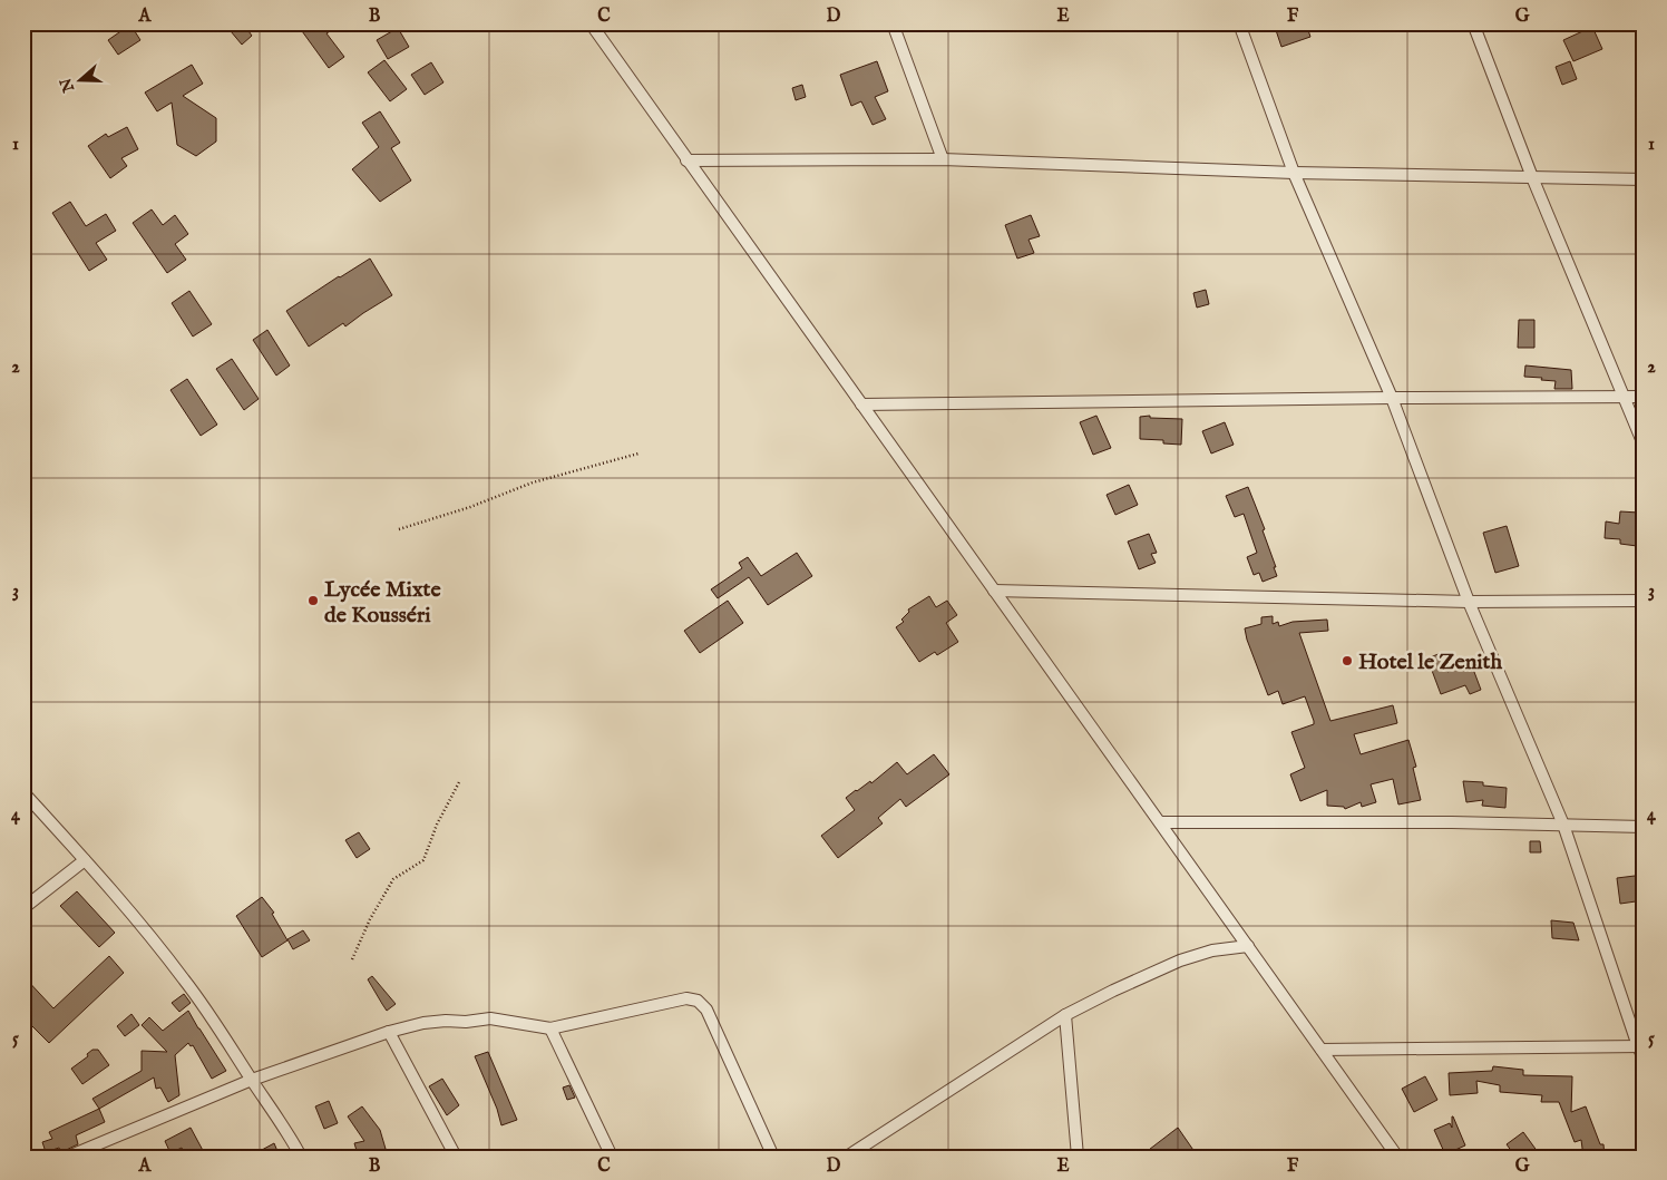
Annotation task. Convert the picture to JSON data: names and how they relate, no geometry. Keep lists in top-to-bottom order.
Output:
{
  "places": ["Lycée Mixte de Kousséri", "Hotel le Zenith"],
  "north": "left",
  "grid": {
    "columns": [
      "A",
      "B",
      "C",
      "D",
      "E",
      "F",
      "G"
    ],
    "rows": [
      "1",
      "2",
      "3",
      "4",
      "5"
    ]
  }
}
